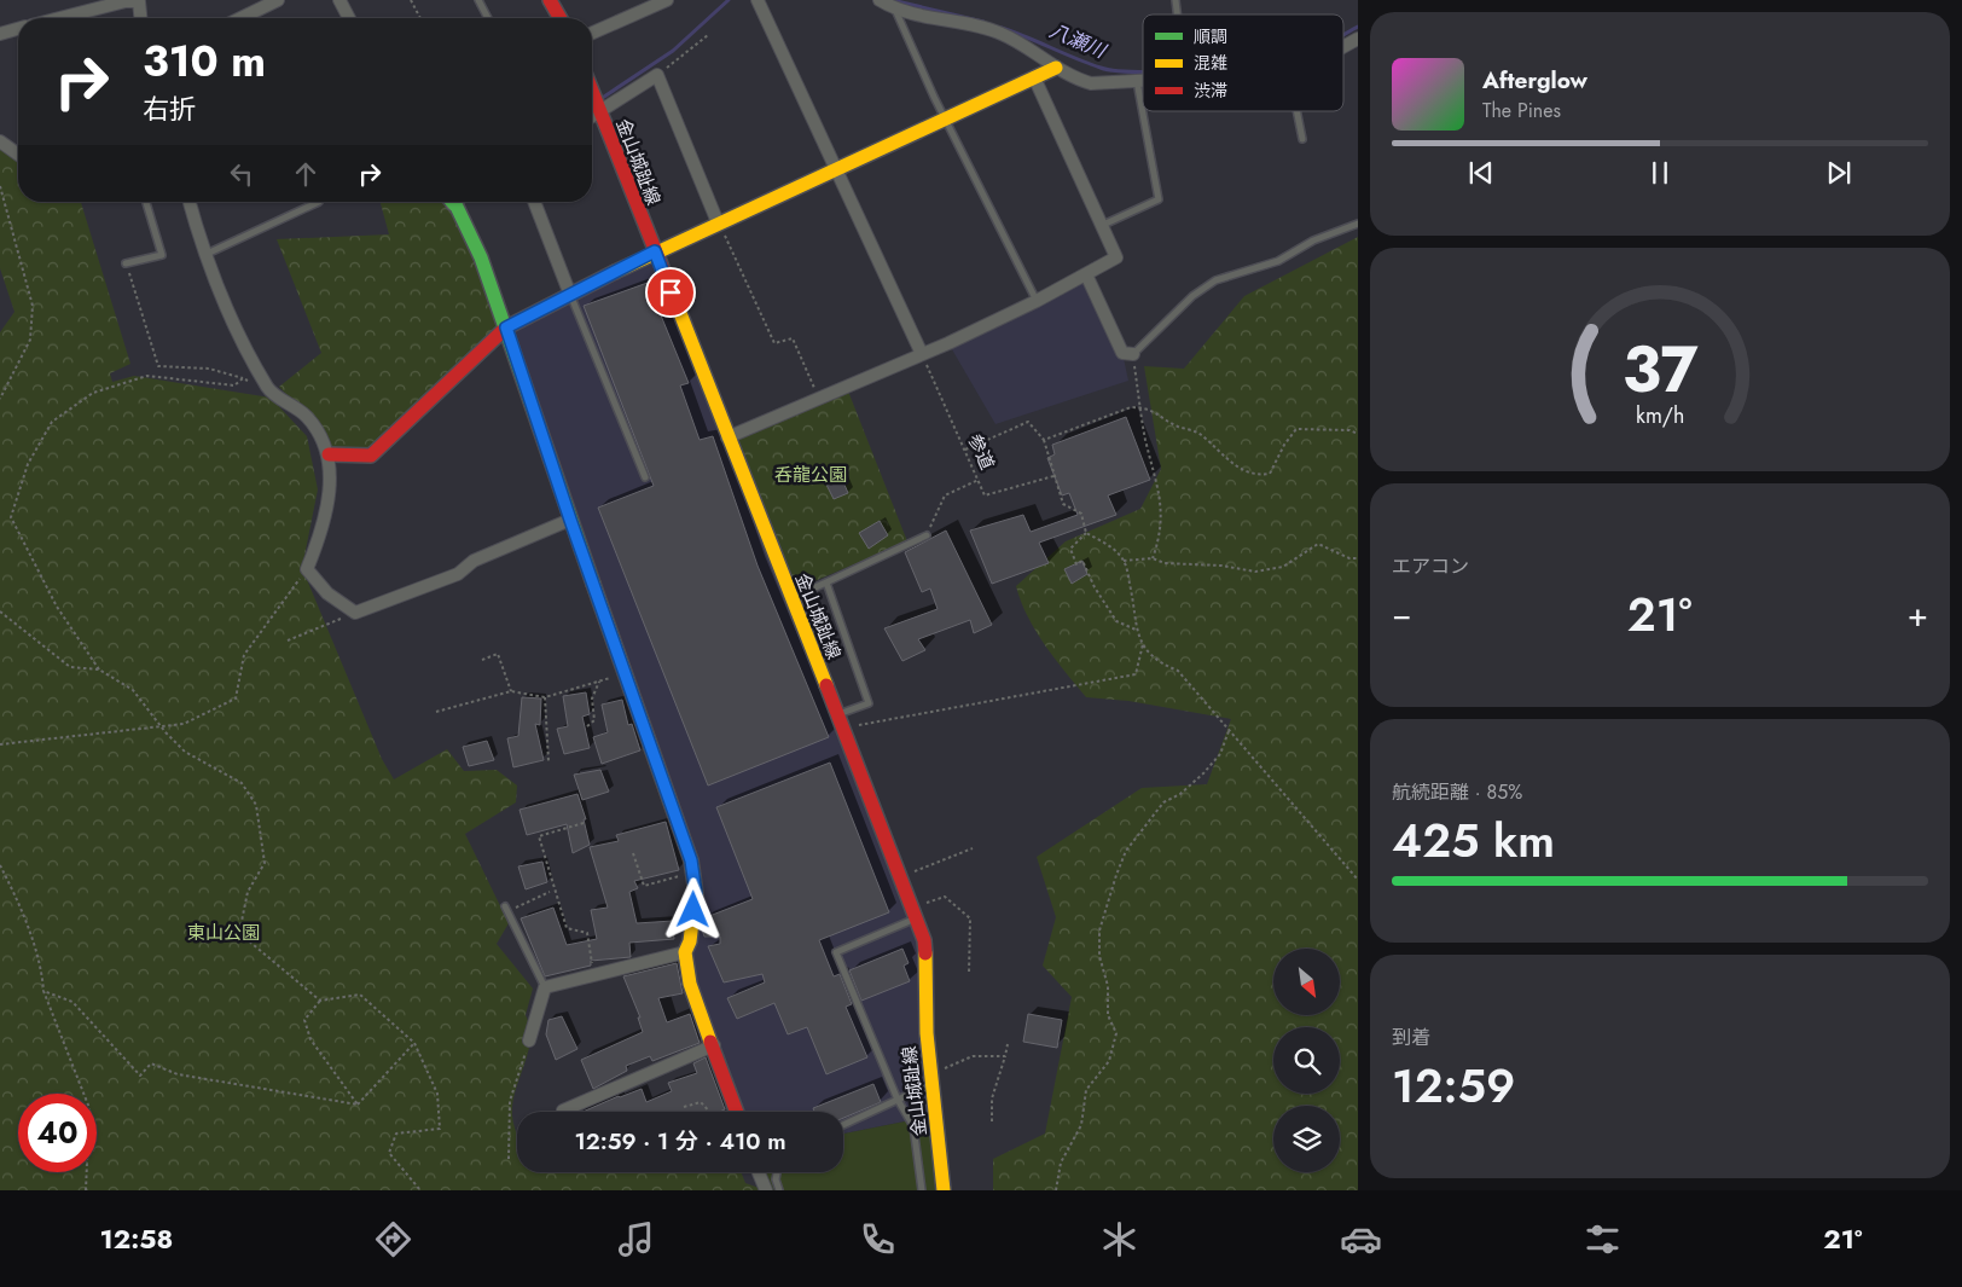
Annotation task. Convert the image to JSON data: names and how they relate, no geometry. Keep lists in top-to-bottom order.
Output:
{
  "streets": {
    "street": ["金山城趾線"],
    "path": ["参道"]
  },
  "water": ["八瀬川"],
  "parks": ["呑龍公園", "東山公園"],
  "legend": ["順調", "混雑", "渋滞"],
  "north": "bottom right",
  "page": {
    "turn": ["310 m", "右折"],
    "song": ["Afterglow", "The Pines"],
    "tile": [
      "エアコン",
      ["航続距離 · 85%", "425 km"],
      ["到着", "12:59"]
    ],
    "heat": ["−", "21°", "+"],
    "limit": "40",
    "trip": "12:59 · 1 分 · 410 m",
    "tabs": ["12:58", "21°"],
    "gauge": ["37", "km/h"]
  }
}
